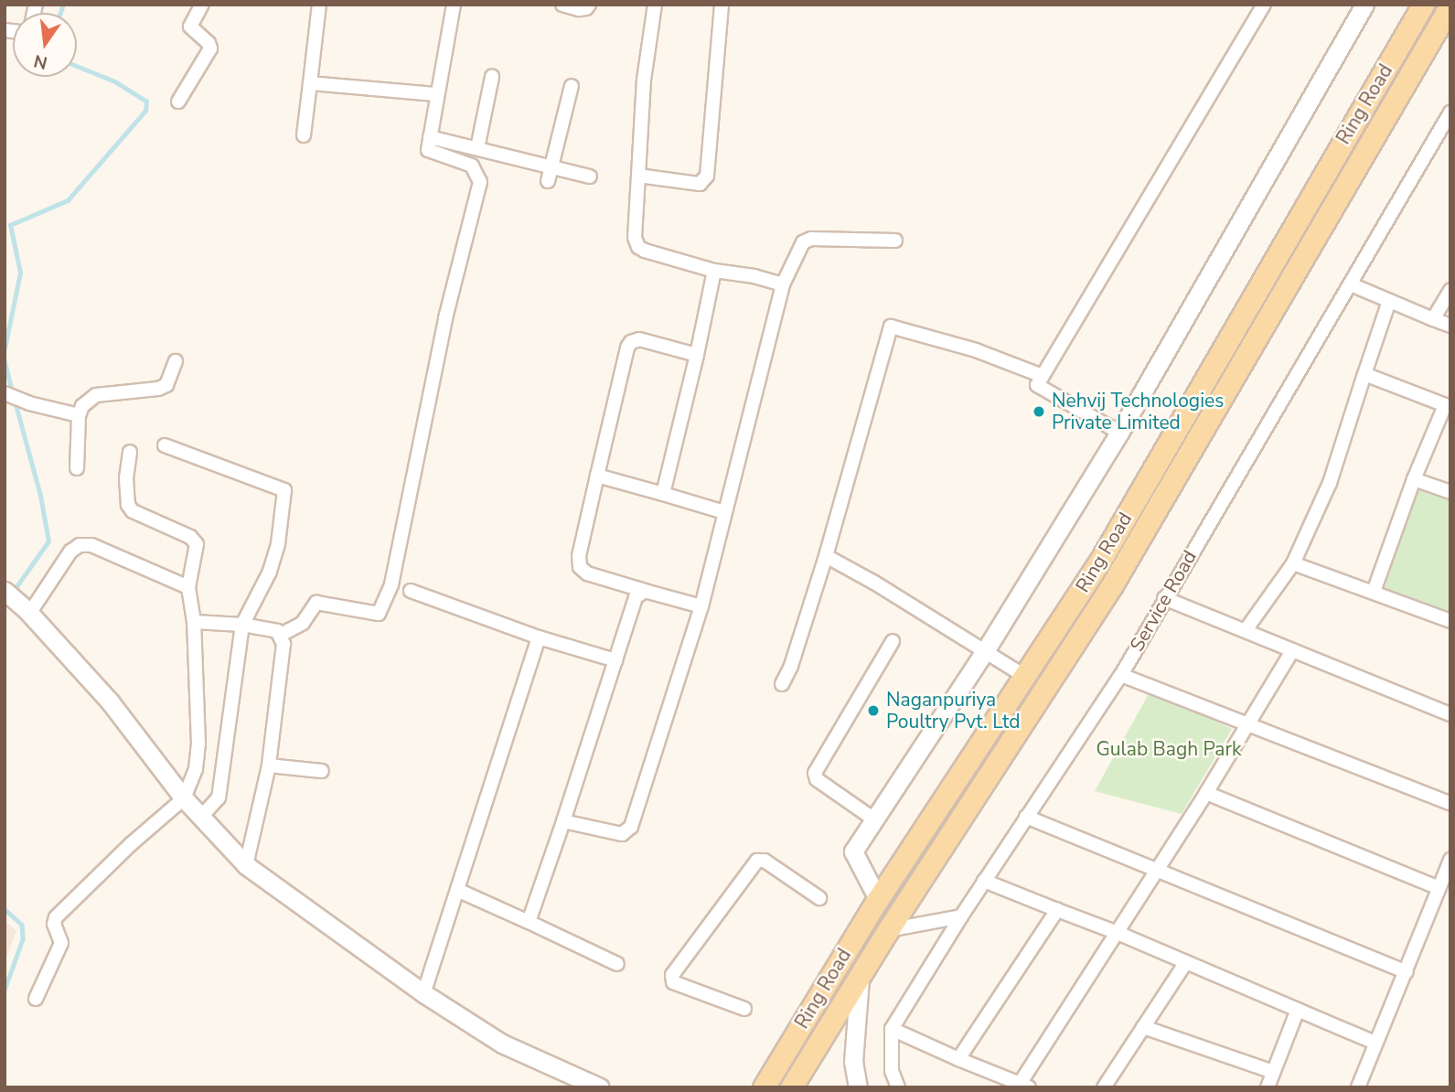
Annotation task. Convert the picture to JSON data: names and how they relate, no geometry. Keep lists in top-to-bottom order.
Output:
{
  "streets": {
    "main road": ["Ring Road"],
    "street": ["Service Road"]
  },
  "parks": ["Gulab Bagh Park"],
  "places": ["Nehvij Technologies Private Limited", "Naganpuriya Poultry Pvt. Ltd"],
  "north": "bottom"
}
